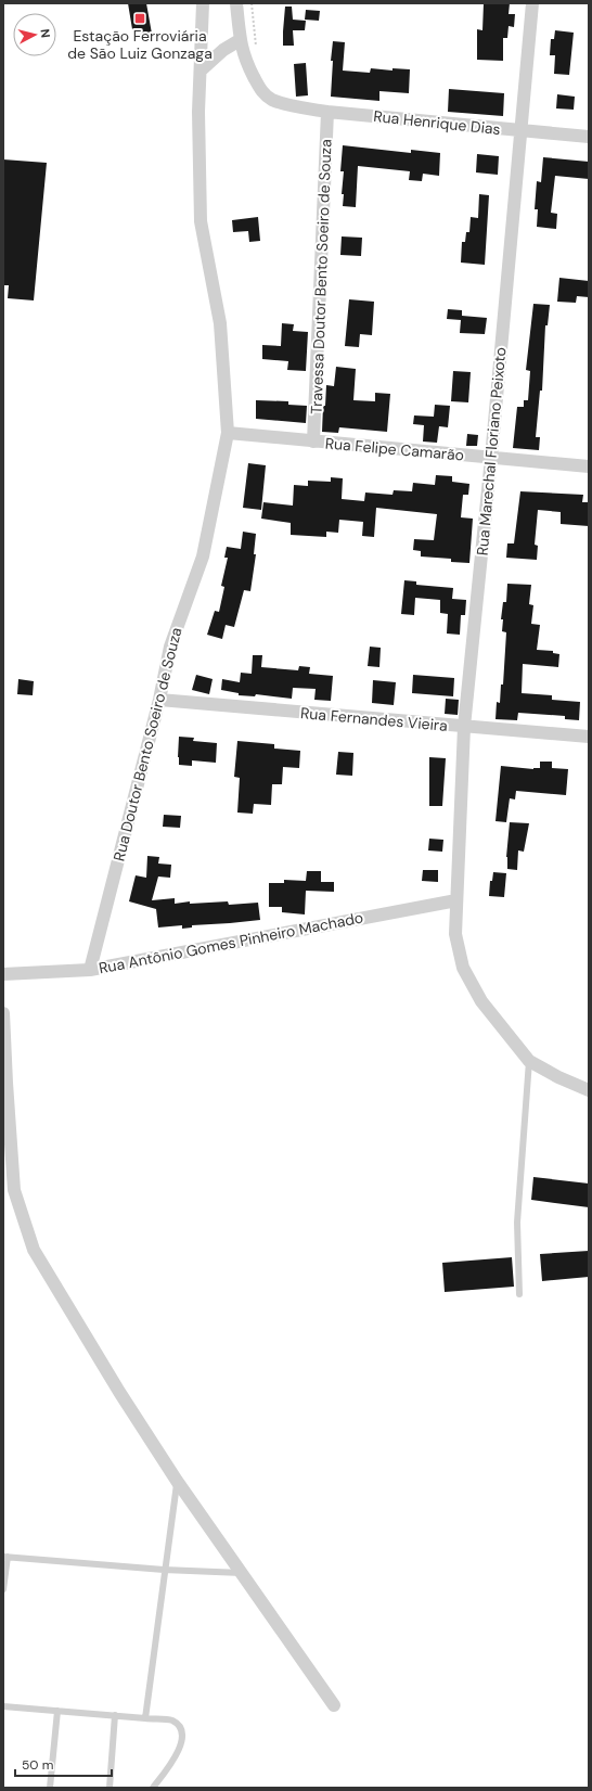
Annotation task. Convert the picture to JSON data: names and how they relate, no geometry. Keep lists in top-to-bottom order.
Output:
{
  "streets": {
    "street": [
      "Rua Henrique Dias",
      "Travessa Doutor Bento Soeiro de Souza",
      "Rua Felipe Camarão",
      "Rua Marechal Floriano Peixoto",
      "Rua Fernandes Vieira",
      "Rua Doutor Bento Soeiro de Souza",
      "Rua Antônio Gomes Pinheiro Machado"
    ]
  },
  "crossings": [
    ["Rua Henrique Dias", "Travessa Doutor Bento Soeiro de Souza"],
    ["Rua Henrique Dias", "Rua Marechal Floriano Peixoto"],
    ["Travessa Doutor Bento Soeiro de Souza", "Rua Felipe Camarão"],
    ["Rua Felipe Camarão", "Rua Marechal Floriano Peixoto"],
    ["Rua Felipe Camarão", "Rua Doutor Bento Soeiro de Souza"],
    ["Rua Marechal Floriano Peixoto", "Rua Fernandes Vieira"],
    ["Rua Marechal Floriano Peixoto", "Rua Antônio Gomes Pinheiro Machado"],
    ["Rua Fernandes Vieira", "Rua Doutor Bento Soeiro de Souza"],
    ["Rua Doutor Bento Soeiro de Souza", "Rua Antônio Gomes Pinheiro Machado"]
  ],
  "places": {
    "transit": ["Estação Ferroviária de São Luiz Gonzaga"]
  },
  "scale_bar": "50 m",
  "north": "right"
}
